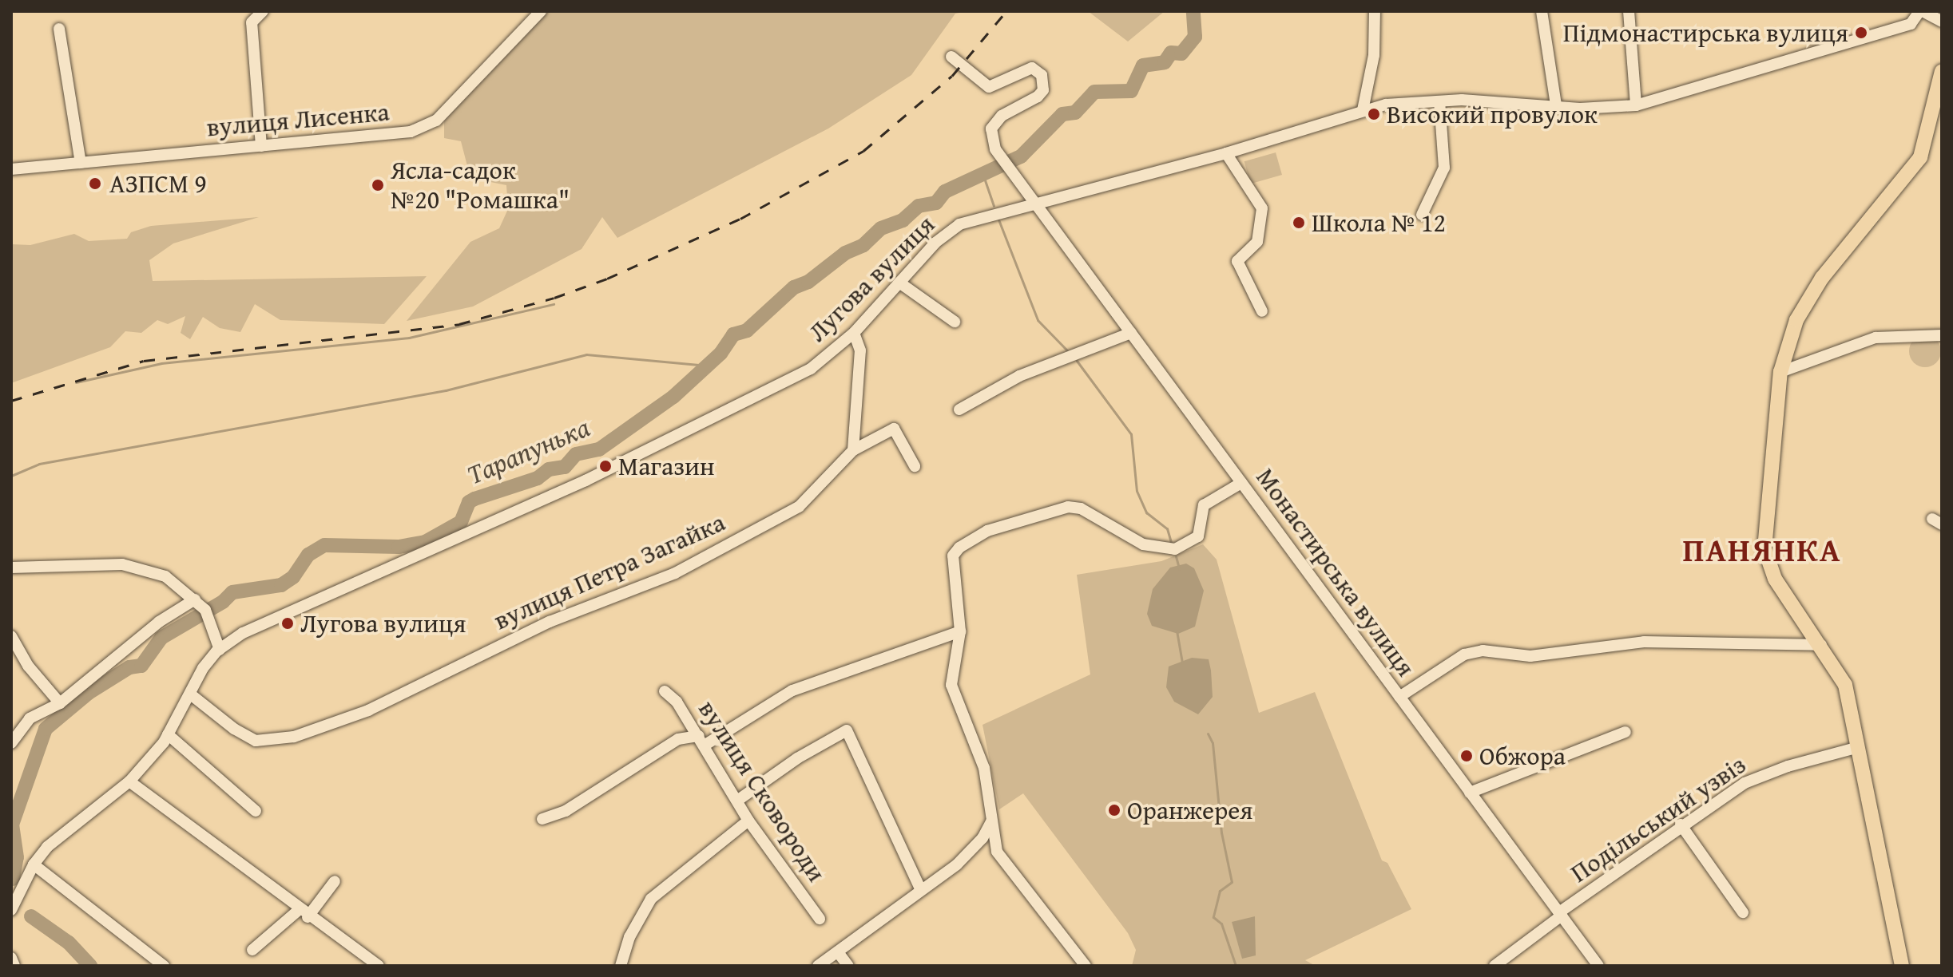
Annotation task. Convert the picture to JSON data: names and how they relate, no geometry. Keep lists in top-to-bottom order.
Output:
{
  "streets": {
    "street": [
      "вулиця Лисенка",
      "Лугова вулиця",
      "вулиця Петра Загайка",
      "Монастирська вулиця",
      "вулиця Сковороди",
      "Подільський узвіз"
    ]
  },
  "crossings": [
    ["Лугова вулиця", "вулиця Петра Загайка"],
    ["Лугова вулиця", "Монастирська вулиця"],
    ["Монастирська вулиця", "Подільський узвіз"]
  ],
  "districts": ["ПАНЯНКА"],
  "water": ["Тарапунька"],
  "places": [
    "Підмонастирська вулиця",
    "Високий провулок",
    "АЗПСМ 9",
    "Ясла-садок №20 \"Ромашка\"",
    "Школа № 12",
    "Магазин",
    "Лугова вулиця",
    "Обжора",
    "Оранжерея"
  ]
}
